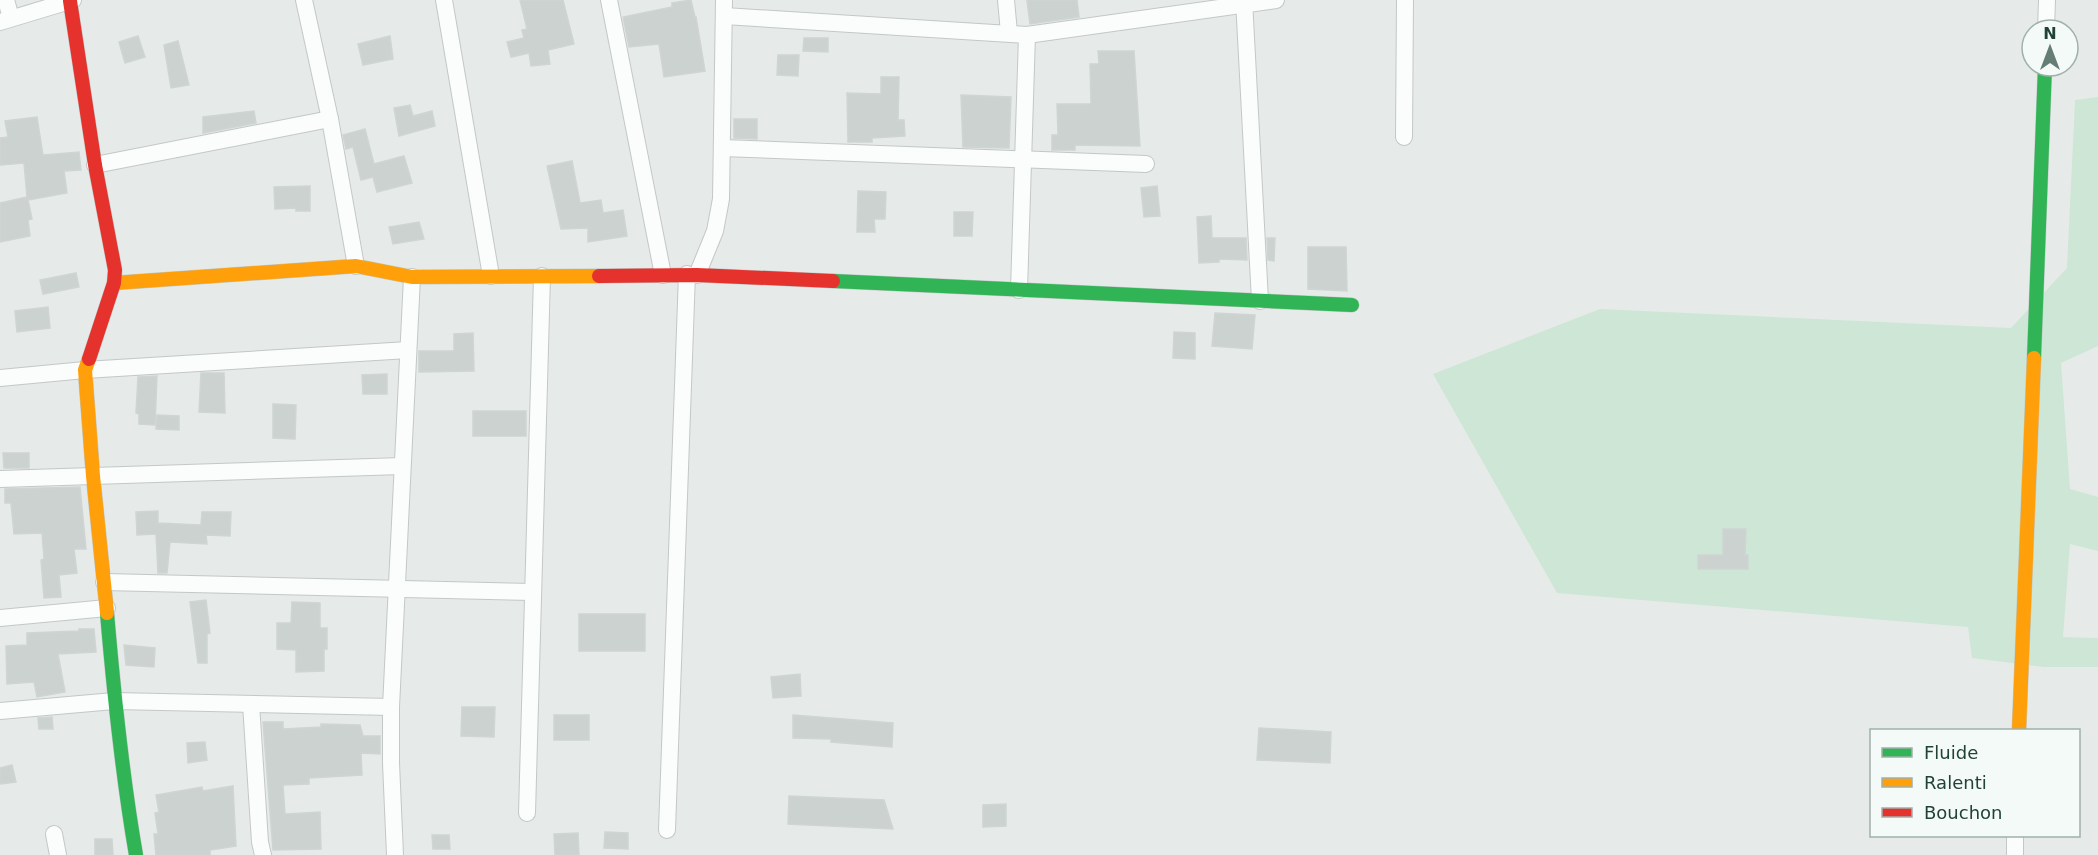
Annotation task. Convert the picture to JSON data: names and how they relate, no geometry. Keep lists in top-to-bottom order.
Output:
{
  "legend": ["Fluide", "Ralenti", "Bouchon"],
  "north": "top"
}
